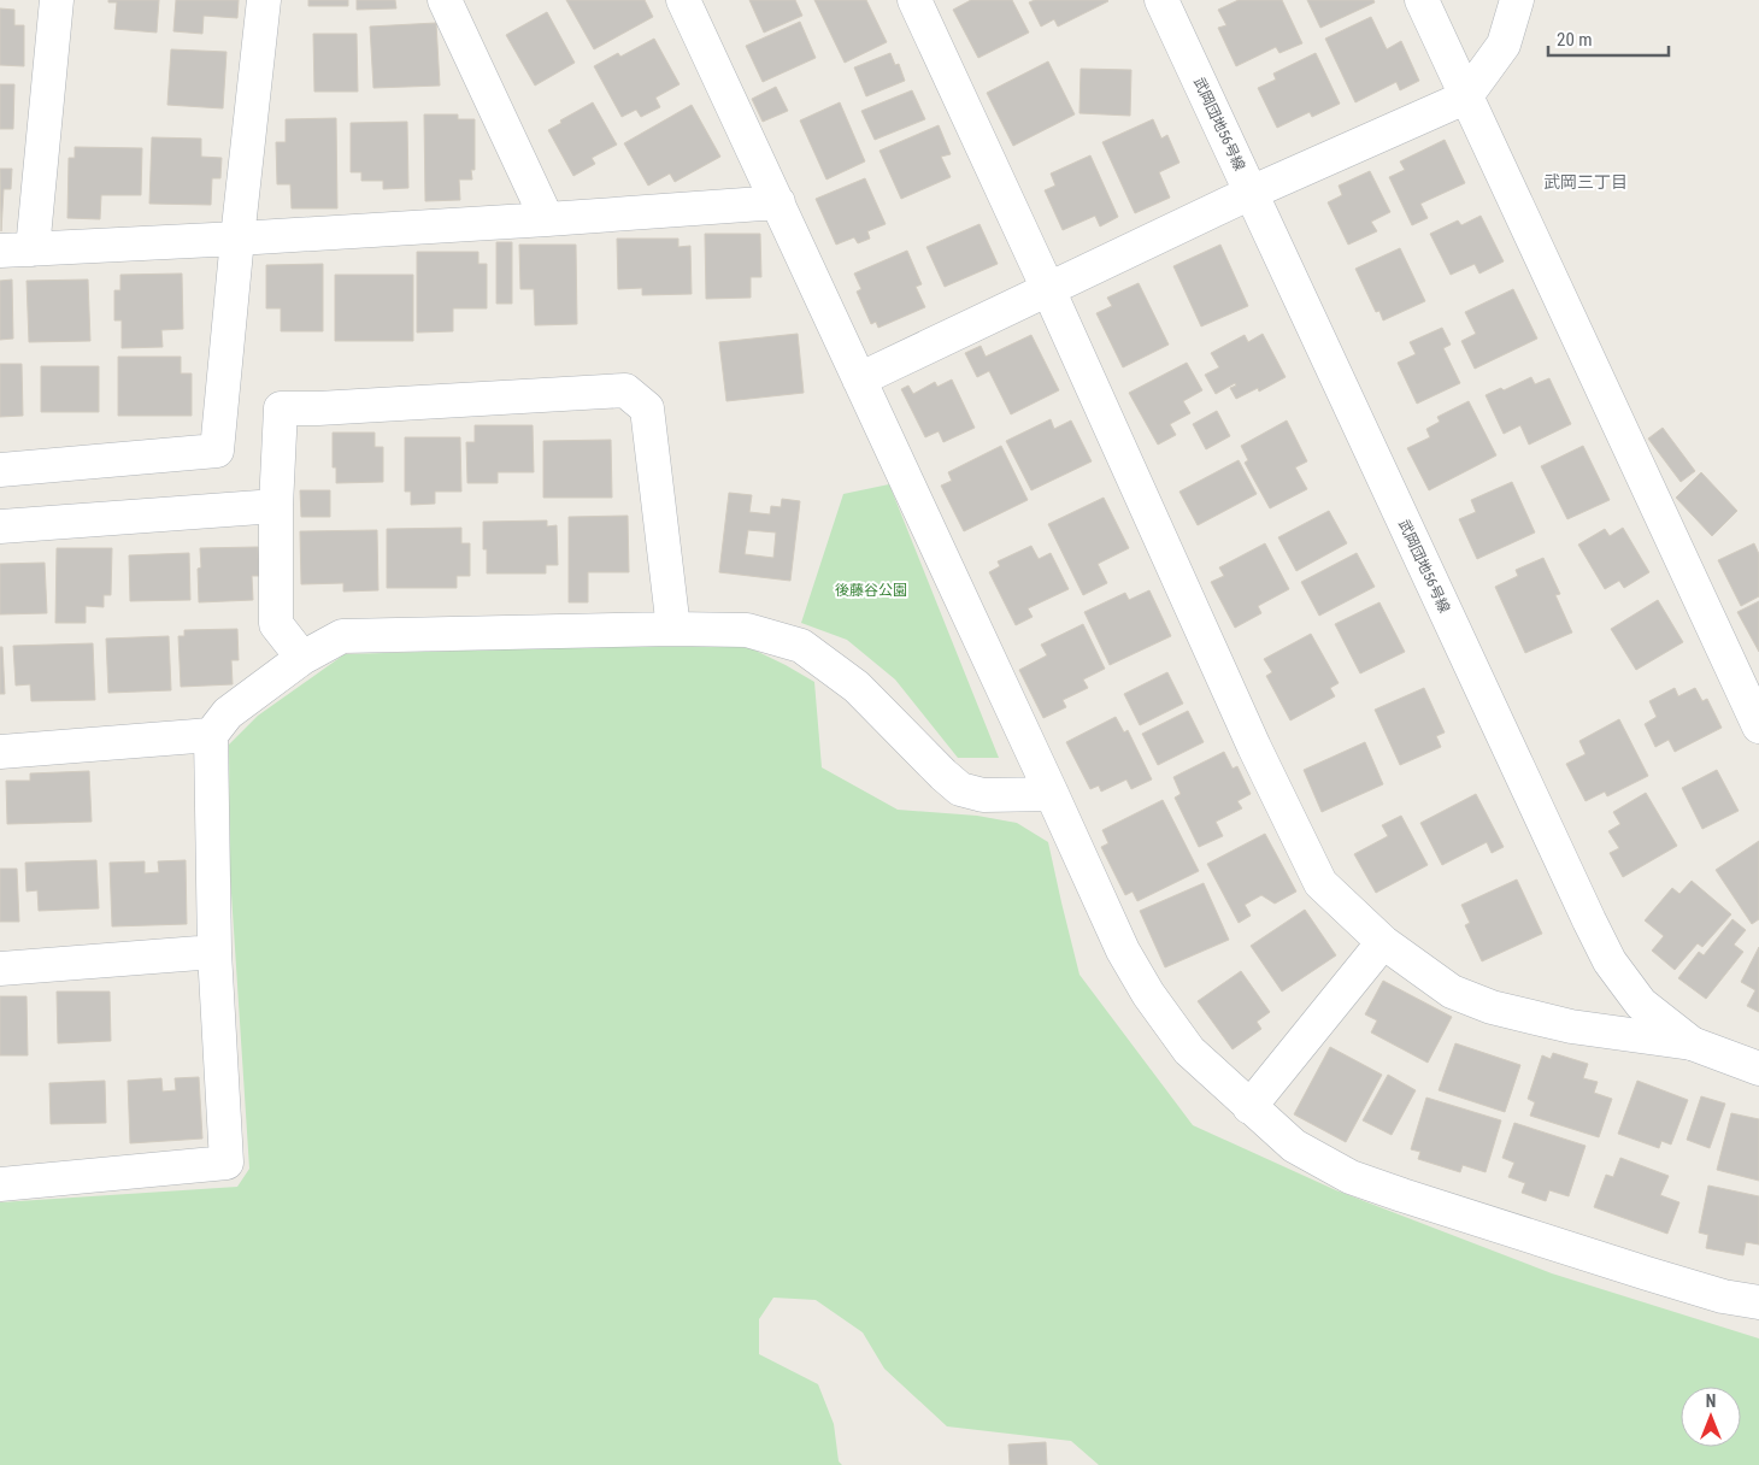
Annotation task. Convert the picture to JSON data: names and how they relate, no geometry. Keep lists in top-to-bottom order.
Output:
{
  "streets": {
    "street": ["武岡団地56号線"]
  },
  "districts": ["武岡三丁目"],
  "parks": ["後藤谷公園"],
  "scale_bar": "20 m",
  "north": "top"
}
